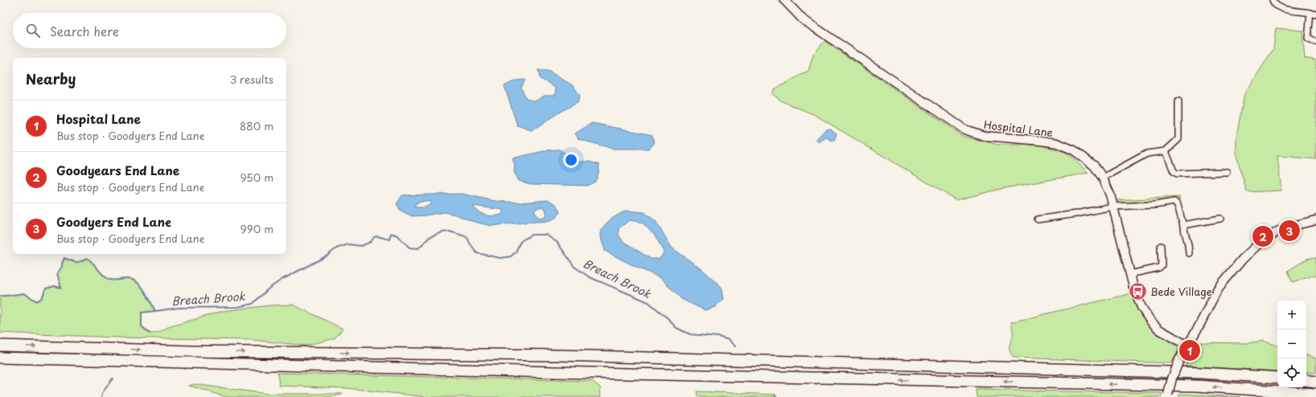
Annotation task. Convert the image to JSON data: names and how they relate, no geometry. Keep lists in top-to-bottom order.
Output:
{
  "streets": {
    "street": ["Hospital Lane"]
  },
  "water": ["Breach Brook"],
  "places": {
    "bus stop": ["Bede Village"]
  },
  "page": {
    "search": "Search here",
    "heading": ["Nearby", "3 results"],
    "list": [
      {
        "mark": "1",
        "name": "Hospital Lane",
        "note": "Bus stop · Goodyers End Lane",
        "value": "880 m"
      },
      {
        "mark": "2",
        "name": "Goodyears End Lane",
        "note": "Bus stop · Goodyers End Lane",
        "value": "950 m"
      },
      {
        "mark": "3",
        "name": "Goodyers End Lane",
        "note": "Bus stop · Goodyers End Lane",
        "value": "990 m"
      }
    ],
    "pins": ["3", "2", "1"],
    "map_buttons": ["+", "−"]
  }
}
